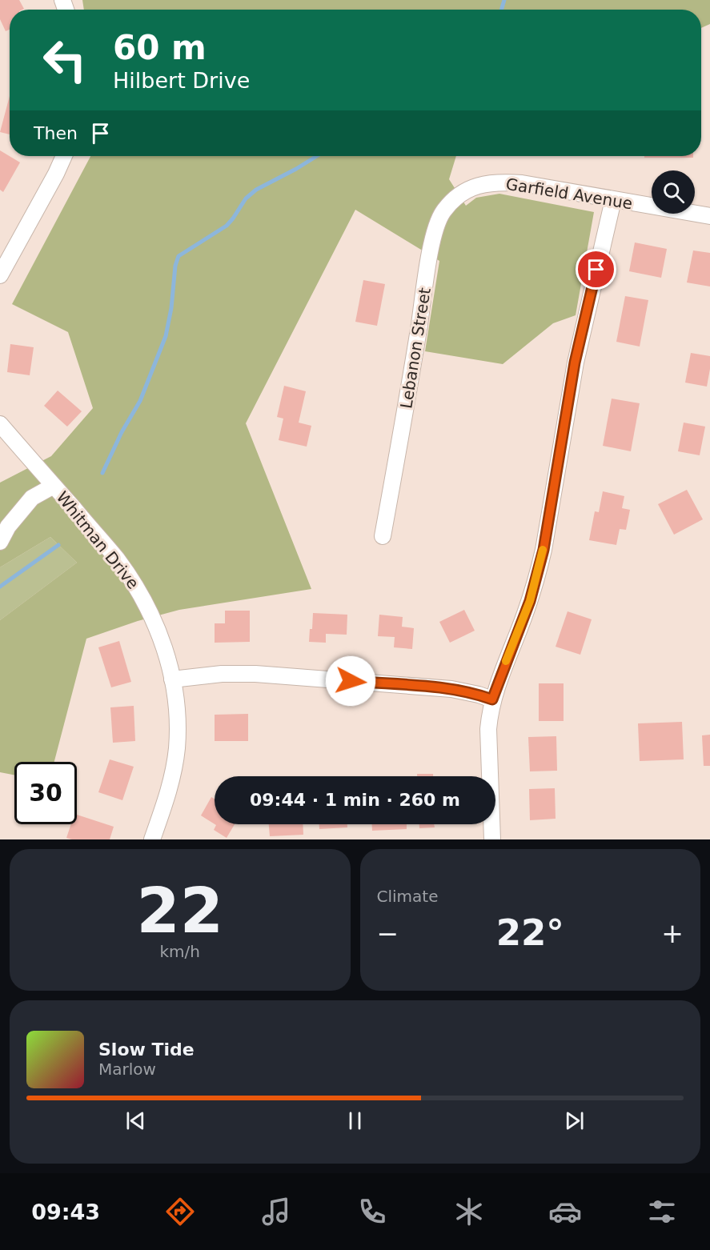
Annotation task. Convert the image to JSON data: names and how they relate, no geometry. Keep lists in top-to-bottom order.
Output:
{
  "streets": {
    "street": ["Garfield Avenue", "Lebanon Street", "Whitman Drive"]
  },
  "crossings": [
    ["Garfield Avenue", "Lebanon Street"]
  ],
  "page": {
    "turn": ["60 m", "Hilbert Drive"],
    "then": "Then",
    "limit": "30",
    "trip": "09:44 · 1 min · 260 m",
    "tile": [
      ["22", "km/h"],
      "Climate"
    ],
    "heat": ["−", "22°", "+"],
    "song": ["Slow Tide", "Marlow"],
    "tabs": "09:43"
  }
}
